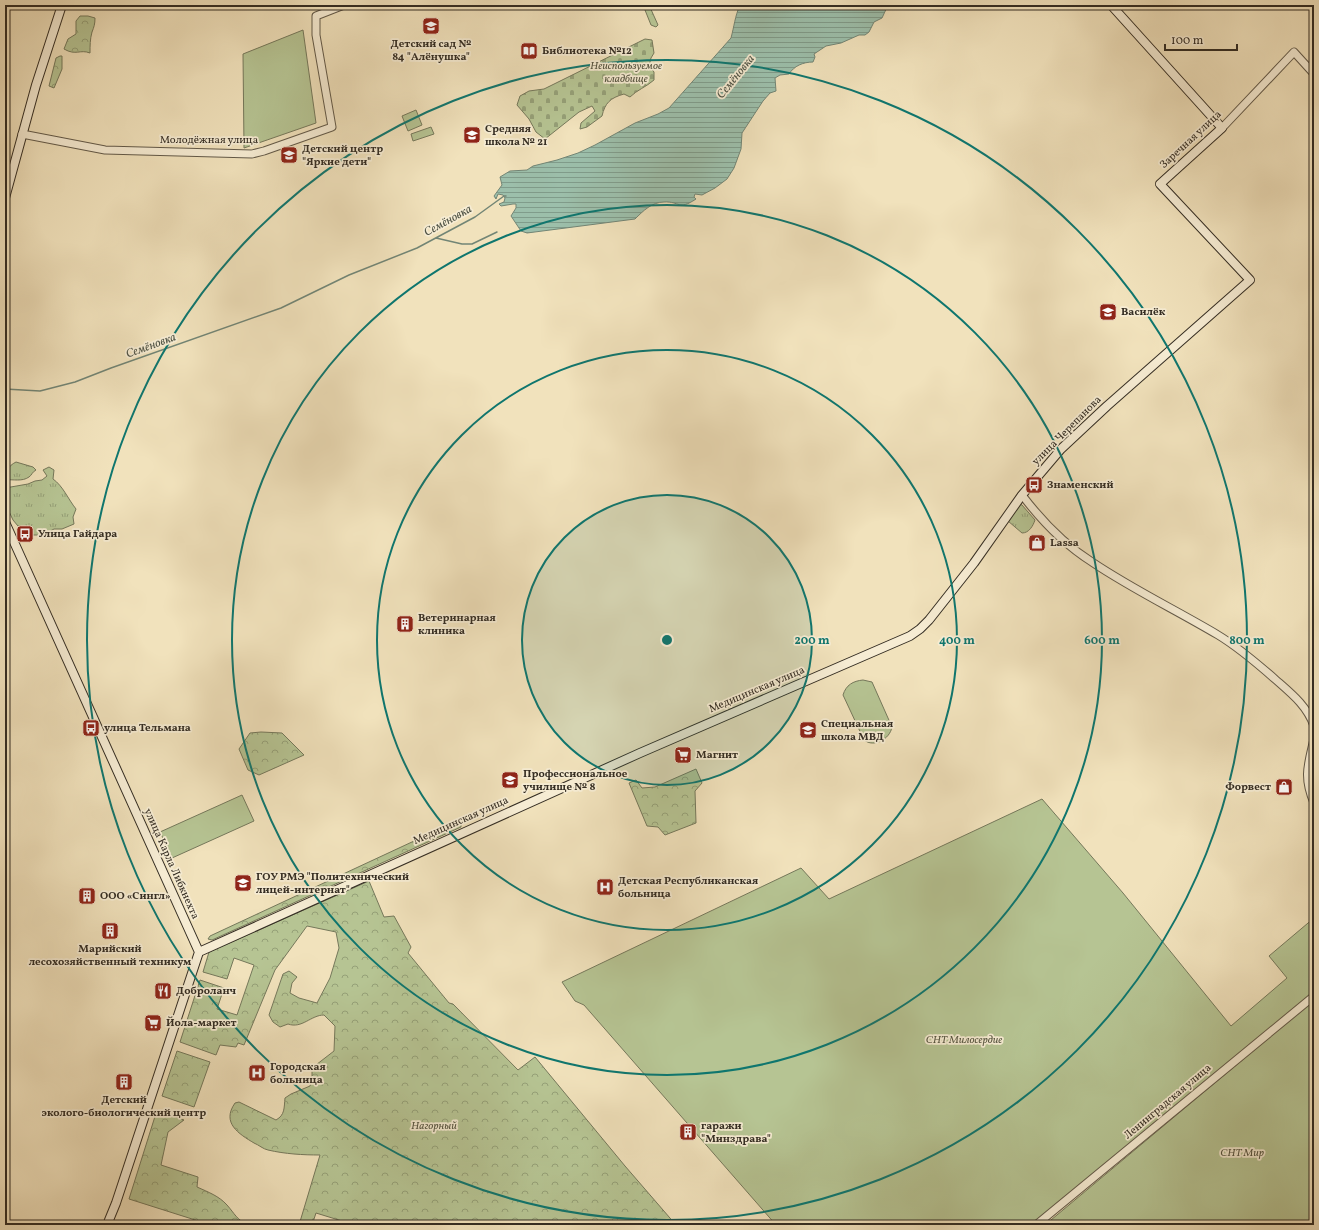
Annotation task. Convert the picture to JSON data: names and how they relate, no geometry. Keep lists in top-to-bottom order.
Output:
{
  "streets": {
    "main road": [
      "Заречная улица",
      "улица Черепанова",
      "Медицинская улица",
      "улица Карла Либкнехта"
    ],
    "street": ["Молодёжная улица", "Ленинградская улица"]
  },
  "crossings": [
    ["Заречная улица", "улица Черепанова"],
    ["улица Черепанова", "Медицинская улица"],
    ["Медицинская улица", "улица Карла Либкнехта"]
  ],
  "water": ["Семёновка"],
  "parks": [
    "Неиспользуемое кладбище",
    "СНТ Милосердие",
    "Нагорный",
    "СНТ Мир"
  ],
  "places": {
    "school or university": [
      "Детский сад № 84 \"Алёнушка\"",
      "Средняя школа № 21",
      "Детский центр \"Яркие дети\"",
      "Василёк",
      "Специальная школа МВД",
      "Профессиональное училище № 8",
      "ГОУ РМЭ \"Политехнический лицей-интернат\""
    ],
    "library": ["Библиотека №12"],
    "bus stop": ["Знаменский", "Улица Гайдара", "улица Тельмана"],
    "shop": ["Lassa", "Форвест"],
    "building": [
      "Ветеринарная клиника",
      "ООО «Сингл»",
      "Марийский лесохозяйственный техникум",
      "Детский эколого-биологический центр",
      "гаражи \"Минздрава\""
    ],
    "supermarket": ["Магнит", "Йола-маркет"],
    "hospital": ["Детская Республиканская больница", "Городская больница"],
    "restaurant": ["Доброланч"]
  },
  "scale_bar": "100 m",
  "rings": [
    "200 m",
    "400 m",
    "600 m",
    "800 m"
  ]
}
